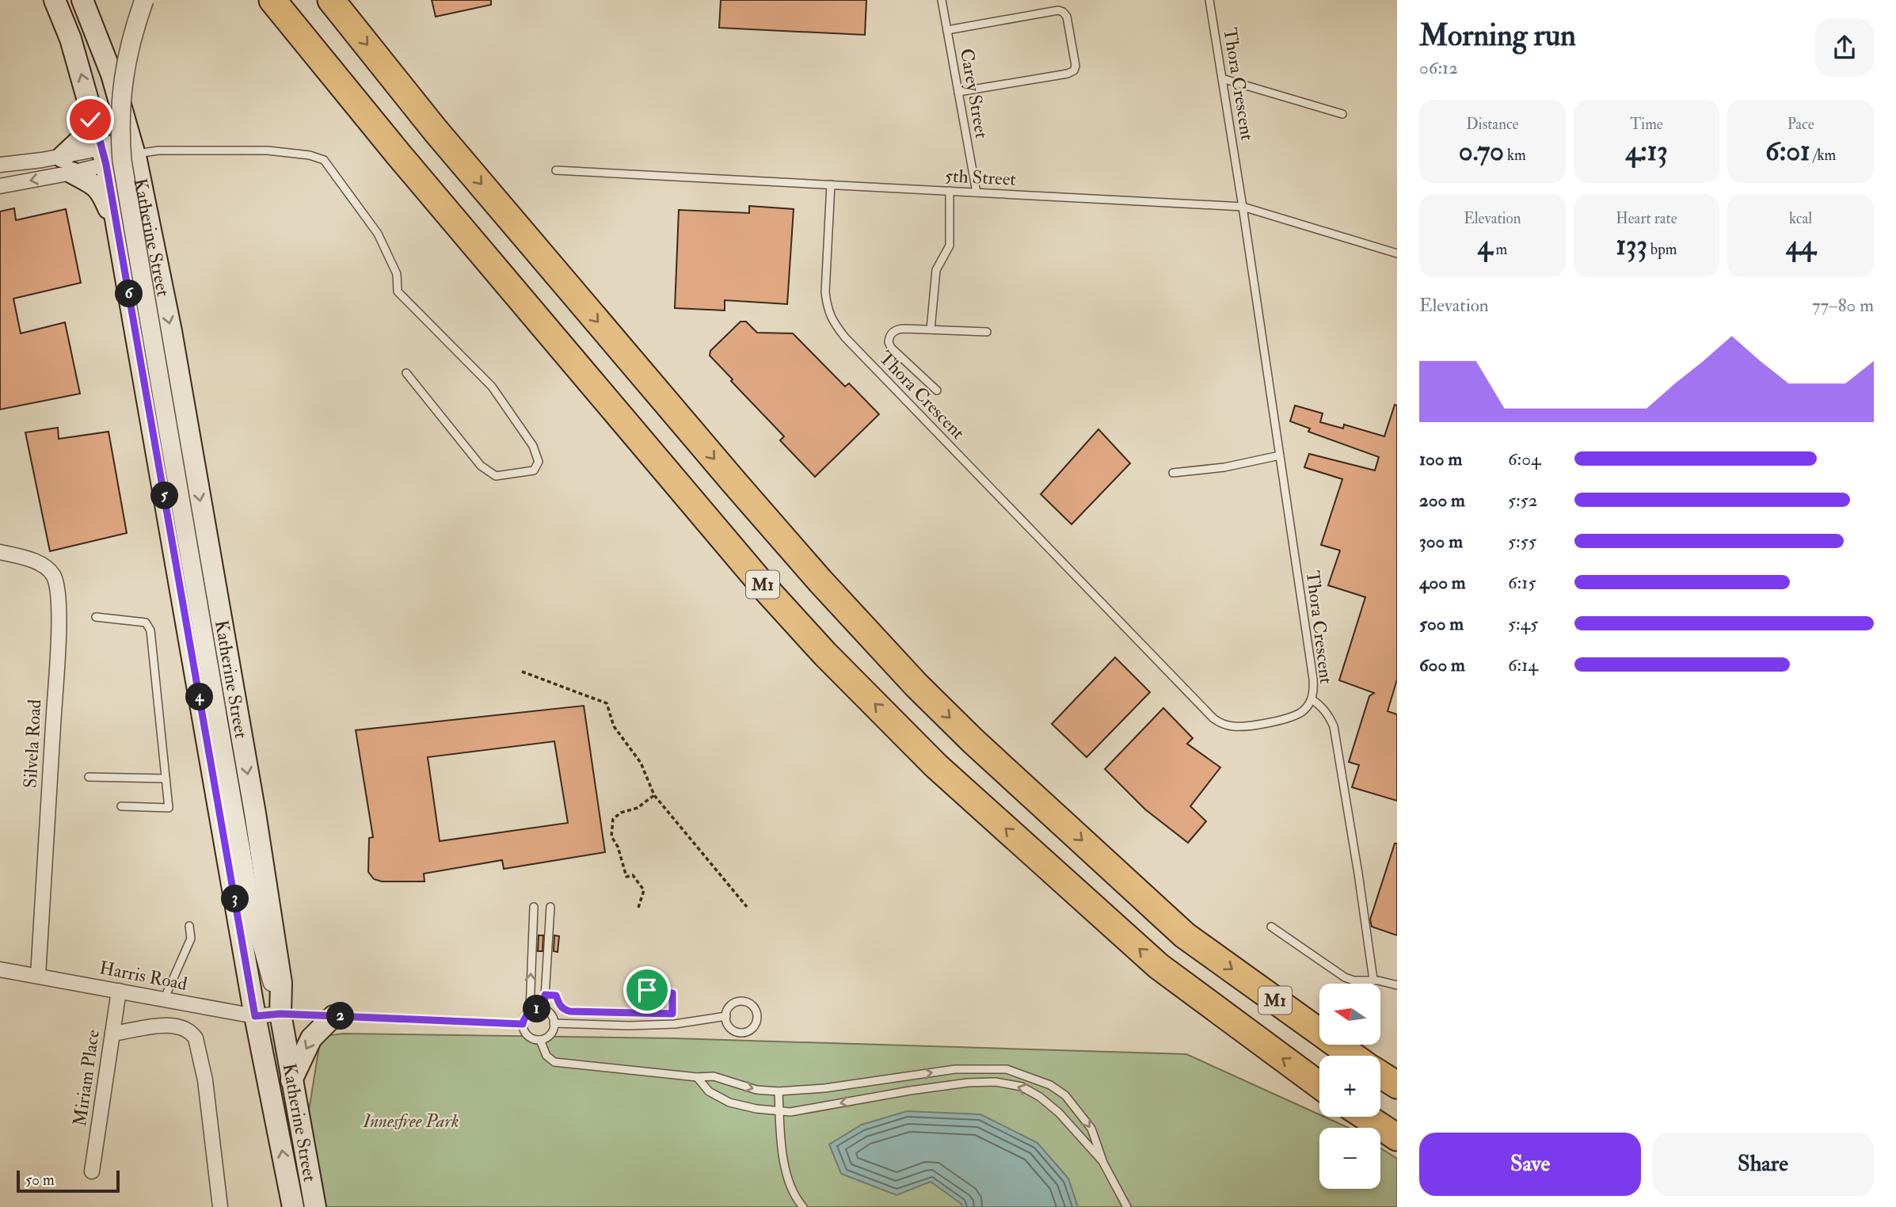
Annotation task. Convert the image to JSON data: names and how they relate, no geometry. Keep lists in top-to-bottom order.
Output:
{
  "streets": {
    "highway": ["M1"],
    "main road": ["Katherine Street"],
    "street": ["Silvela Road", "Harris Road", "Miriam Place"],
    "lane": ["Thora Crescent", "Carey Street", "5th Street"]
  },
  "crossings": [
    ["Thora Crescent", "5th Street"],
    ["Carey Street", "5th Street"],
    ["Katherine Street", "Harris Road"],
    ["Silvela Road", "Harris Road"],
    ["Harris Road", "Miriam Place"]
  ],
  "parks": ["Innesfree Park"],
  "scale_bar": "50 m",
  "north": "left",
  "page": {
    "heading": ["Morning run", "06:12"],
    "stats": [
      ["Distance", "0.70 km"],
      ["Time", "4:13"],
      ["Pace", "6:01 /km"],
      ["Elevation", "4 m"],
      ["Heart rate", "133 bpm"],
      ["kcal", "44"]
    ],
    "pins": [
      "6",
      "5",
      "4",
      "3",
      "1",
      "2"
    ],
    "chart": ["Elevation", "77–80 m"],
    "list": [
      {
        "name": "100 m",
        "note": "6:04"
      },
      {
        "name": "200 m",
        "note": "5:52"
      },
      {
        "name": "300 m",
        "note": "5:55"
      },
      {
        "name": "400 m",
        "note": "6:15"
      },
      {
        "name": "500 m",
        "note": "5:45"
      },
      {
        "name": "600 m",
        "note": "6:14"
      }
    ],
    "map_buttons": ["+", "−"],
    "buttons": ["Save", "Share"],
    "scale": "50 m"
  }
}
